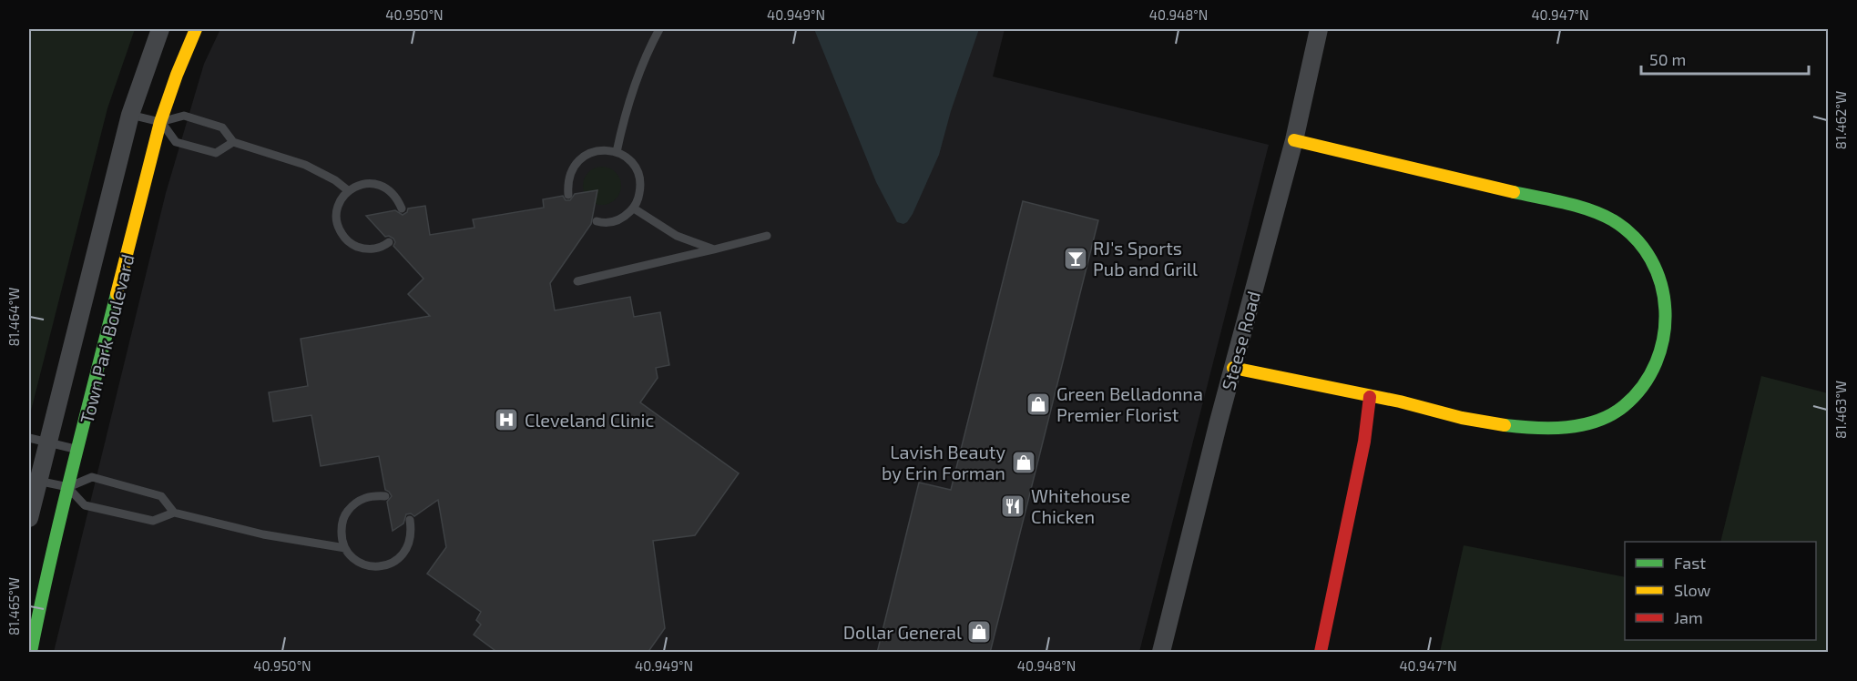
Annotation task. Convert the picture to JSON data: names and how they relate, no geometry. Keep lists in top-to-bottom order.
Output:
{
  "streets": {
    "street": ["Town Park Boulevard", "Steese Road"]
  },
  "places": {
    "bar": ["RJ's Sports Pub and Grill"],
    "shop": ["Green Belladonna Premier Florist", "Lavish Beauty by Erin Forman", "Dollar General"],
    "hospital": ["Cleveland Clinic"],
    "restaurant": ["Whitehouse Chicken"]
  },
  "legend": ["Fast", "Slow", "Jam"],
  "scale_bar": "50 m",
  "coordinates": [
    "40.950°N",
    "40.949°N",
    "40.948°N",
    "40.947°N",
    "81.462°W",
    "81.464°W",
    "81.463°W",
    "81.465°W"
  ]
}
